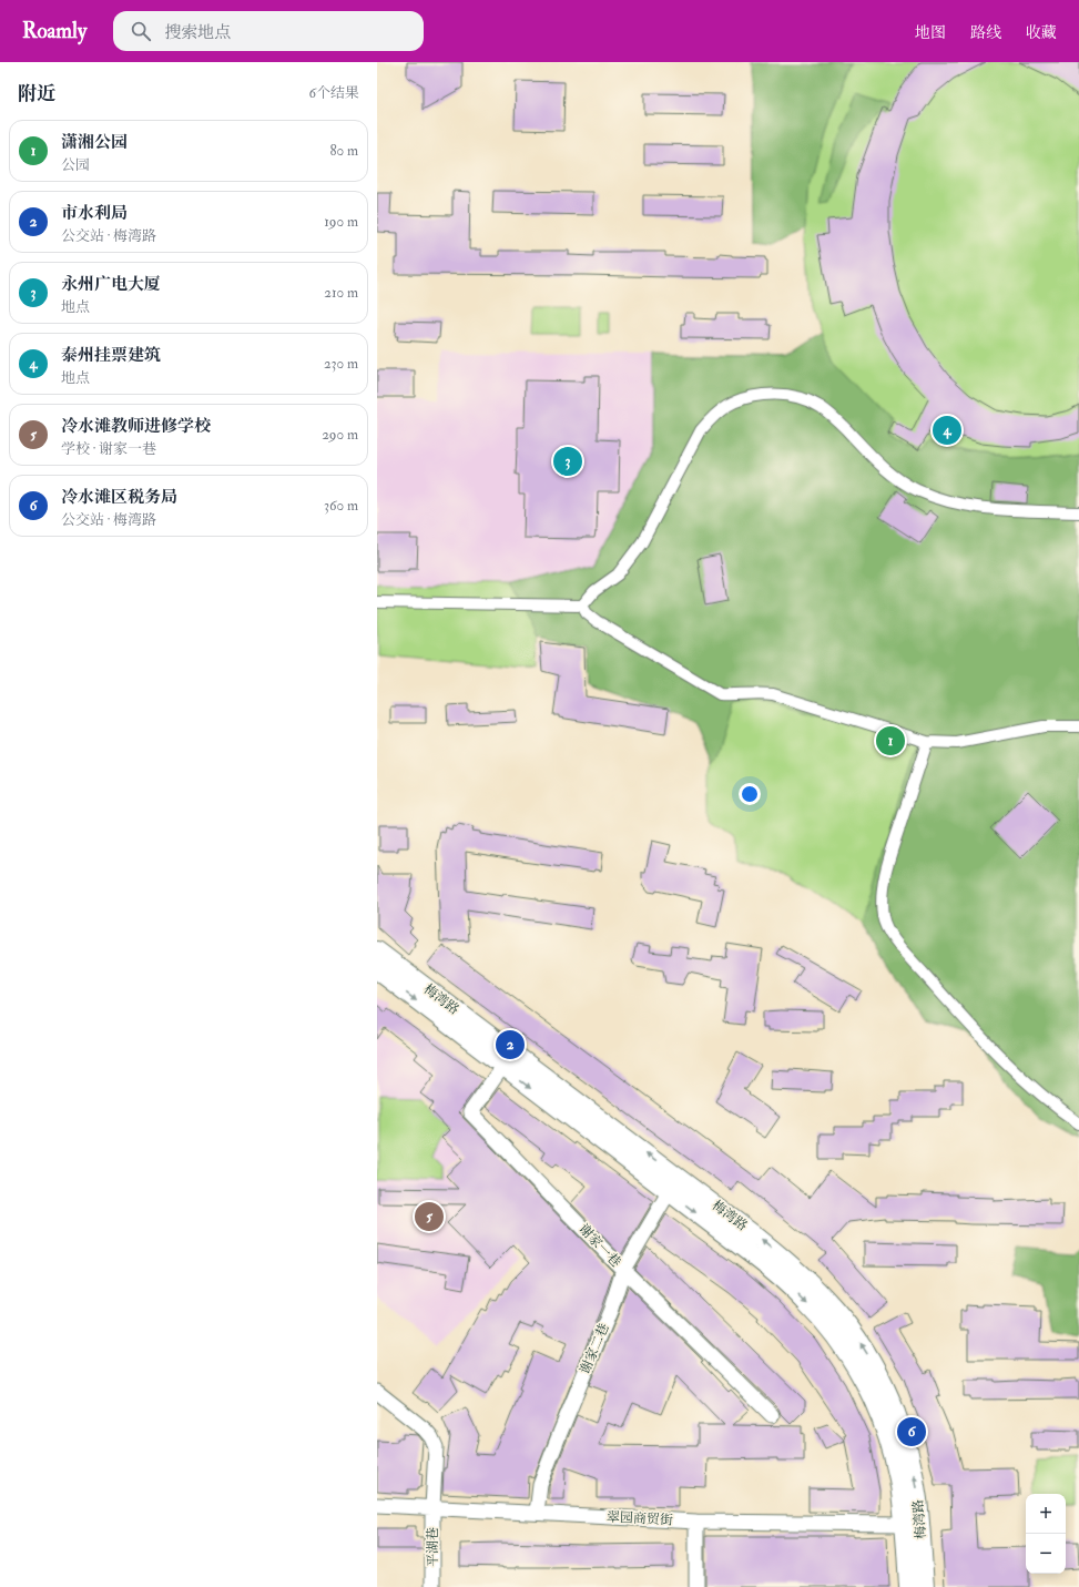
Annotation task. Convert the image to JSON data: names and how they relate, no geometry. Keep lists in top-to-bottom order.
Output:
{
  "streets": {
    "street": [
      "梅湾路",
      "谢家一巷",
      "谢家二巷",
      "翠园商贸街",
      "平湖巷"
    ]
  },
  "crossings": [
    ["梅湾路", "谢家一巷"],
    ["梅湾路", "谢家二巷"],
    ["梅湾路", "翠园商贸街"],
    ["谢家一巷", "谢家二巷"],
    ["谢家二巷", "翠园商贸街"],
    ["翠园商贸街", "平湖巷"]
  ],
  "page": {
    "header": "Roamly",
    "search": "搜索地点",
    "nav": ["地图", "路线", "收藏"],
    "heading": ["附近", "6个结果"],
    "list": [
      {
        "mark": "1",
        "name": "潇湘公园",
        "note": "公园",
        "value": "80 m"
      },
      {
        "mark": "2",
        "name": "市水利局",
        "note": "公交站 · 梅湾路",
        "value": "190 m"
      },
      {
        "mark": "3",
        "name": "永州广电大厦",
        "note": "地点",
        "value": "210 m"
      },
      {
        "mark": "4",
        "name": "泰州挂票建筑",
        "note": "地点",
        "value": "230 m"
      },
      {
        "mark": "5",
        "name": "冷水滩教师进修学校",
        "note": "学校 · 谢家一巷",
        "value": "290 m"
      },
      {
        "mark": "6",
        "name": "冷水滩区税务局",
        "note": "公交站 · 梅湾路",
        "value": "360 m"
      }
    ],
    "pins": [
      "4",
      "3",
      "1",
      "2",
      "5",
      "6"
    ],
    "map_buttons": ["+", "−"]
  }
}
